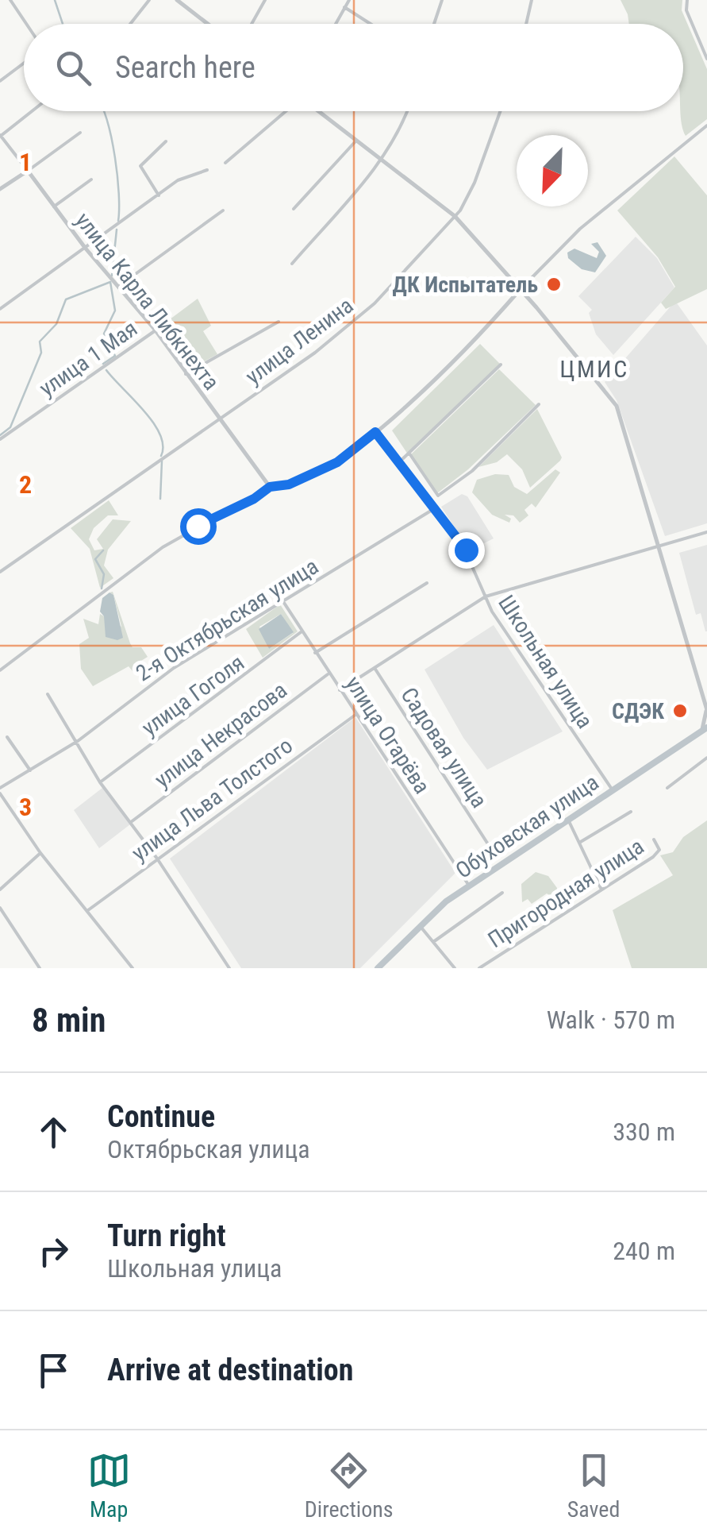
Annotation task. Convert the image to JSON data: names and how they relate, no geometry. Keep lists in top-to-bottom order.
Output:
{
  "streets": {
    "main road": ["Обуховская улица"],
    "street": [
      "улица Карла Либкнехта",
      "улица Ленина",
      "улица 1 Мая",
      "2-я Октябрьская улица",
      "Школьная улица",
      "улица Гоголя",
      "улица Некрасова",
      "улица Огарёва",
      "Садовая улица",
      "улица Льва Толстого",
      "Пригородная улица"
    ]
  },
  "crossings": [
    ["улица Карла Либкнехта", "улица Ленина"],
    ["улица Карла Либкнехта", "улица 1 Мая"],
    ["2-я Октябрьская улица", "Школьная улица"],
    ["2-я Октябрьская улица", "улица Огарёва"],
    ["Школьная улица", "Обуховская улица"],
    ["улица Гоголя", "улица Огарёва"],
    ["улица Некрасова", "улица Огарёва"],
    ["улица Огарёва", "Садовая улица"],
    ["улица Огарёва", "улица Льва Толстого"],
    ["улица Огарёва", "Обуховская улица"]
  ],
  "districts": ["ЦМИС"],
  "places": ["ДК Испытатель", "СДЭК"],
  "north": "bottom left",
  "page": {
    "search": "Search here",
    "heading": ["8 min", "Walk · 570 m"],
    "list": [
      ["Continue", "Октябрьская улица", "330 m"],
      ["Turn right", "Школьная улица", "240 m"],
      "Arrive at destination"
    ],
    "nav": ["Map", "Directions", "Saved"]
  },
  "grid": {
    "rows": ["1", "2", "3"]
  }
}
